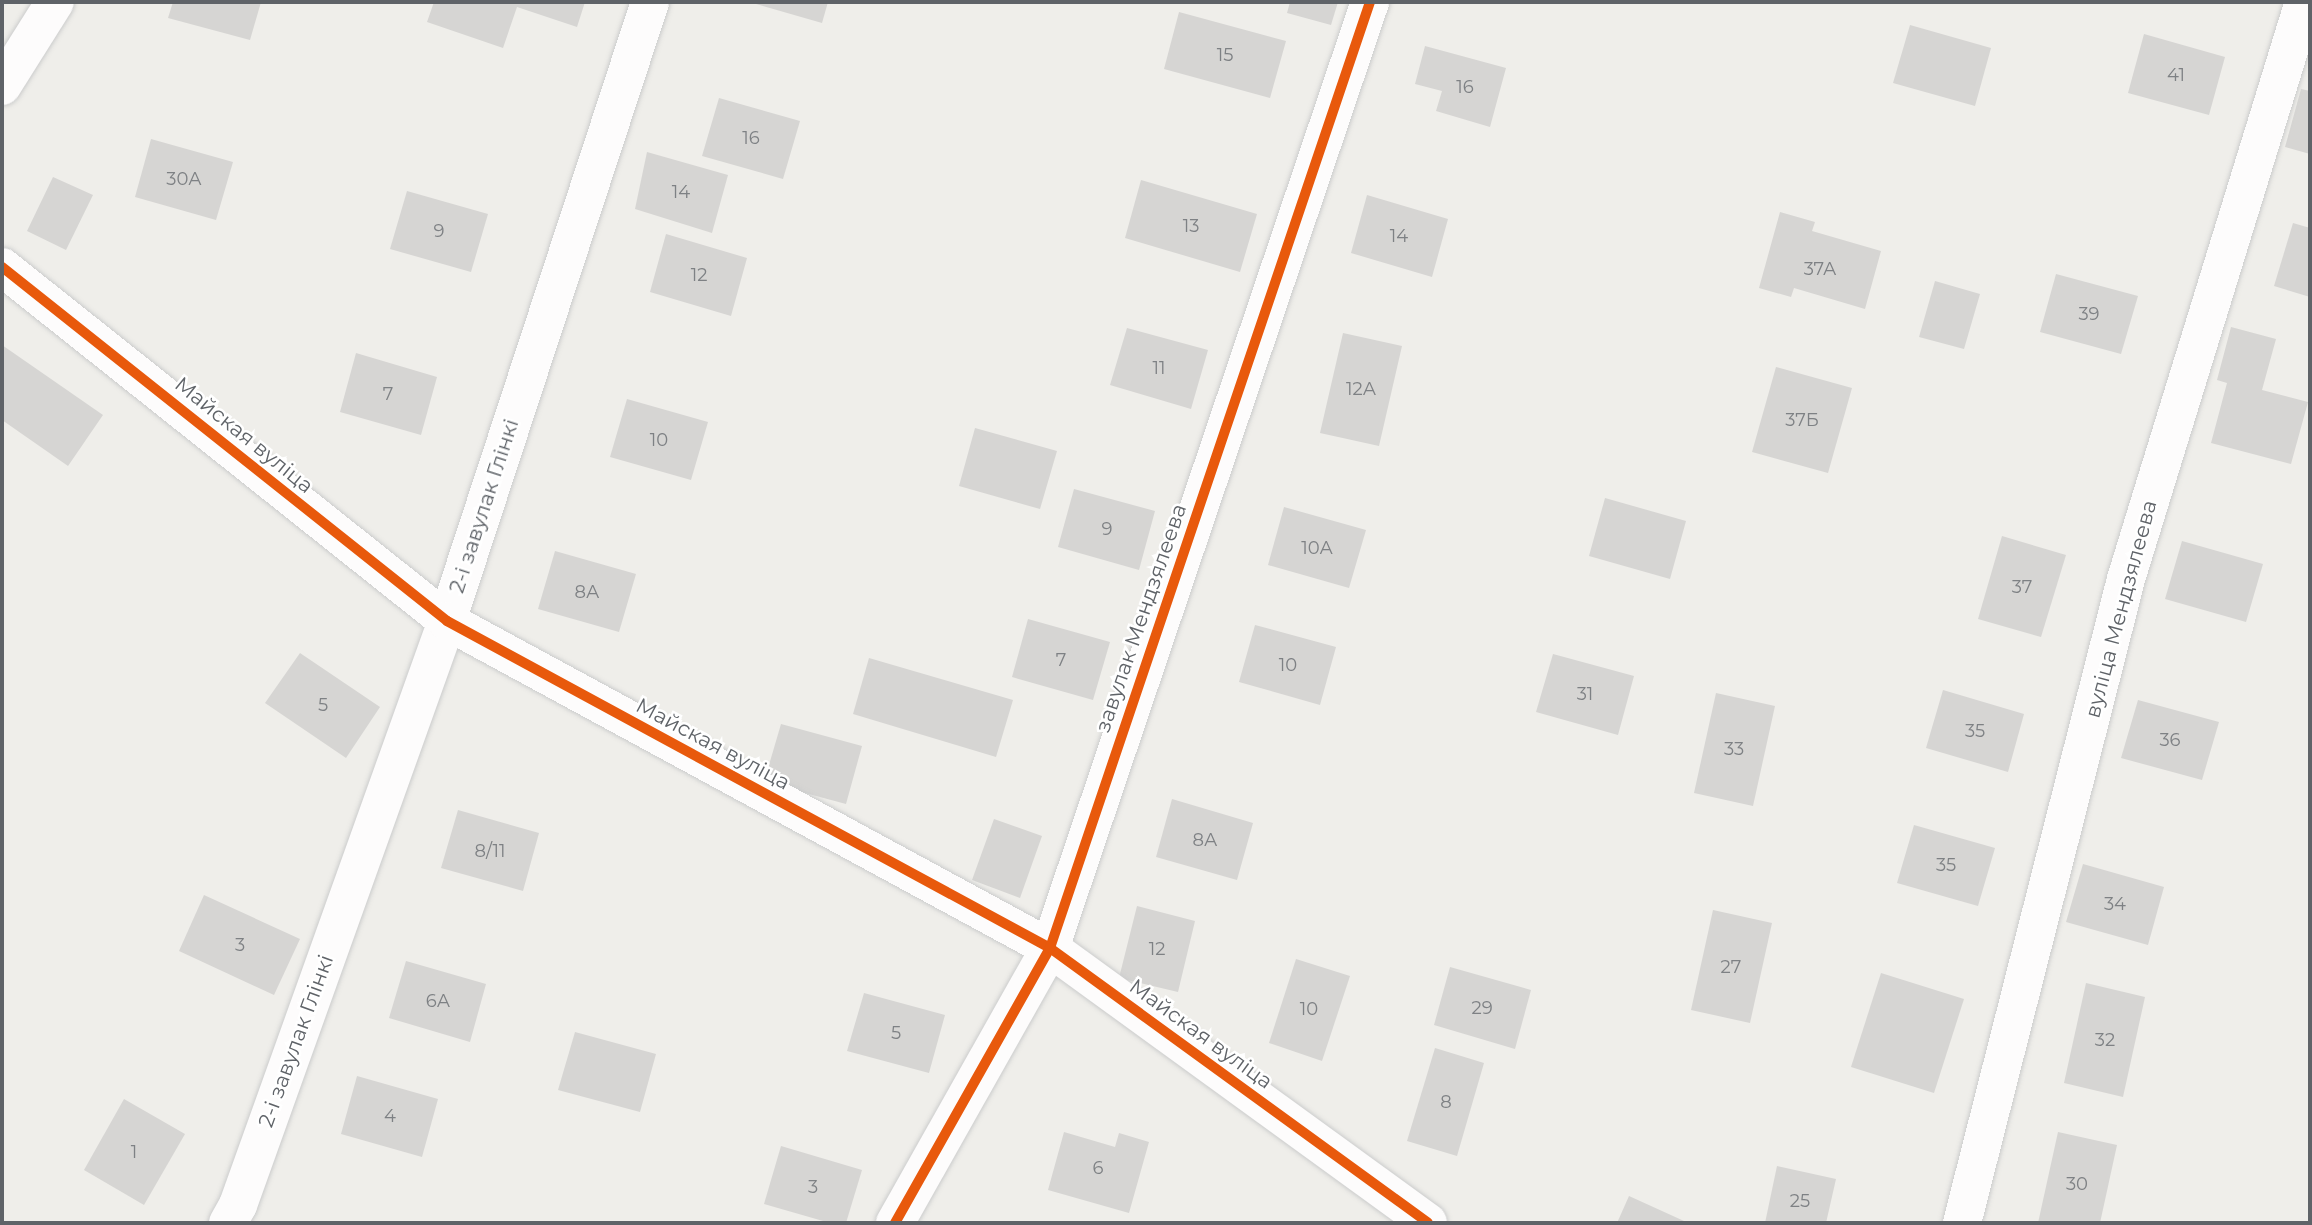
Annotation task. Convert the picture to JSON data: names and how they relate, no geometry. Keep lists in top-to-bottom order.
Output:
{
  "streets": {
    "street": [
      "Майская вуліца",
      "2-і завулак Глінкі",
      "вуліца Мендзялеева",
      "завулак Мендзялеева"
    ]
  },
  "crossings": [
    ["Майская вуліца", "2-і завулак Глінкі"],
    ["Майская вуліца", "завулак Мендзялеева"]
  ],
  "house_numbers": [
    "15",
    "41",
    "16",
    "16",
    "30А",
    "14",
    "13",
    "9",
    "14",
    "37А",
    "12",
    "39",
    "11",
    "12А",
    "7",
    "37Б",
    "10",
    "9",
    "10А",
    "37",
    "8А",
    "7",
    "10",
    "31",
    "5",
    "35",
    "36",
    "33",
    "8А",
    "8/11",
    "35",
    "34",
    "3",
    "12",
    "27",
    "6А",
    "29",
    "10",
    "5",
    "32",
    "8",
    "4",
    "1",
    "6",
    "30",
    "3",
    "25"
  ]
}
